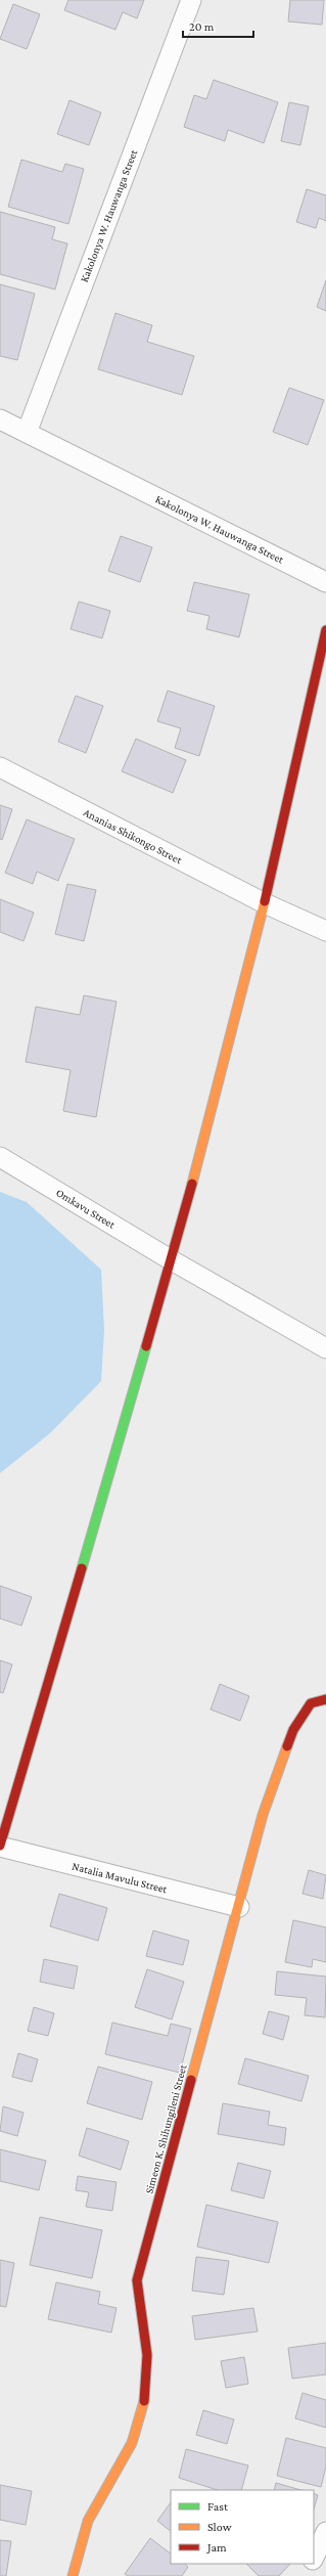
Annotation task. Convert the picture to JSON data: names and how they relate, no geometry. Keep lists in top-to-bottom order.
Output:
{
  "streets": {
    "street": [
      "Kakolonya W. Hauwanga Street",
      "Ananias Shikongo Street",
      "Omkavu Street",
      "Natalia Mavulu Street",
      "Simeon K. Shihungileni Street"
    ]
  },
  "crossings": [
    ["Natalia Mavulu Street", "Simeon K. Shihungileni Street"]
  ],
  "legend": ["Fast", "Slow", "Jam"],
  "scale_bar": "20 m"
}
